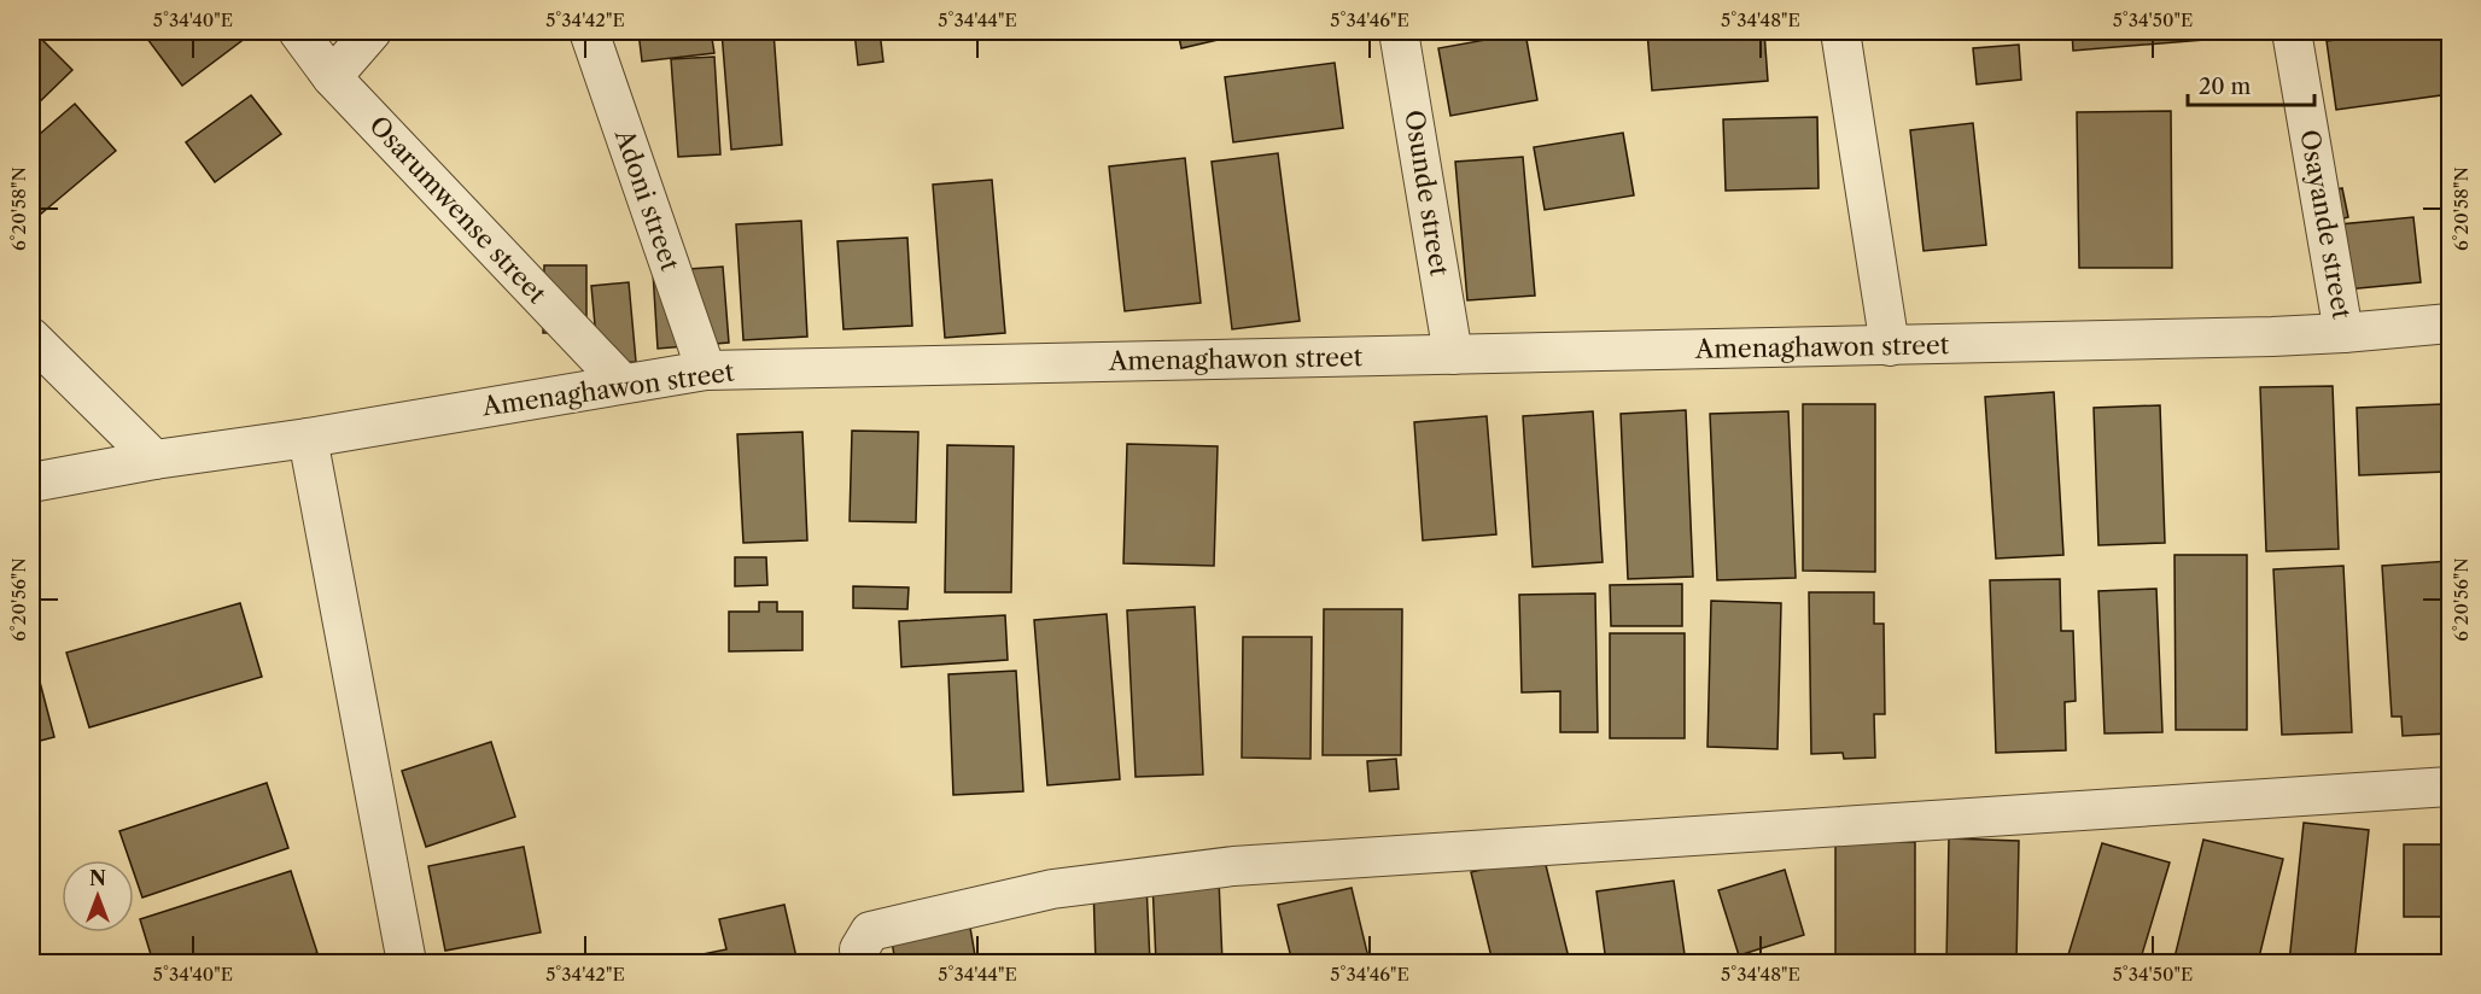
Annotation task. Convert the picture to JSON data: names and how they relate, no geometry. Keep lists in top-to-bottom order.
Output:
{
  "streets": {
    "street": [
      "Osunde street",
      "Adoni street",
      "Osarumwense street",
      "Osayande street",
      "Amenaghawon street"
    ]
  },
  "crossings": [
    ["Osunde street", "Amenaghawon street"],
    ["Adoni street", "Amenaghawon street"],
    ["Osarumwense street", "Amenaghawon street"],
    ["Osayande street", "Amenaghawon street"]
  ],
  "scale_bar": "20 m",
  "north": "top",
  "coordinates": [
    "5°34'40\"E",
    "5°34'42\"E",
    "5°34'44\"E",
    "5°34'46\"E",
    "5°34'48\"E",
    "5°34'50\"E",
    "6°20'58\"N",
    "6°20'56\"N"
  ]
}
